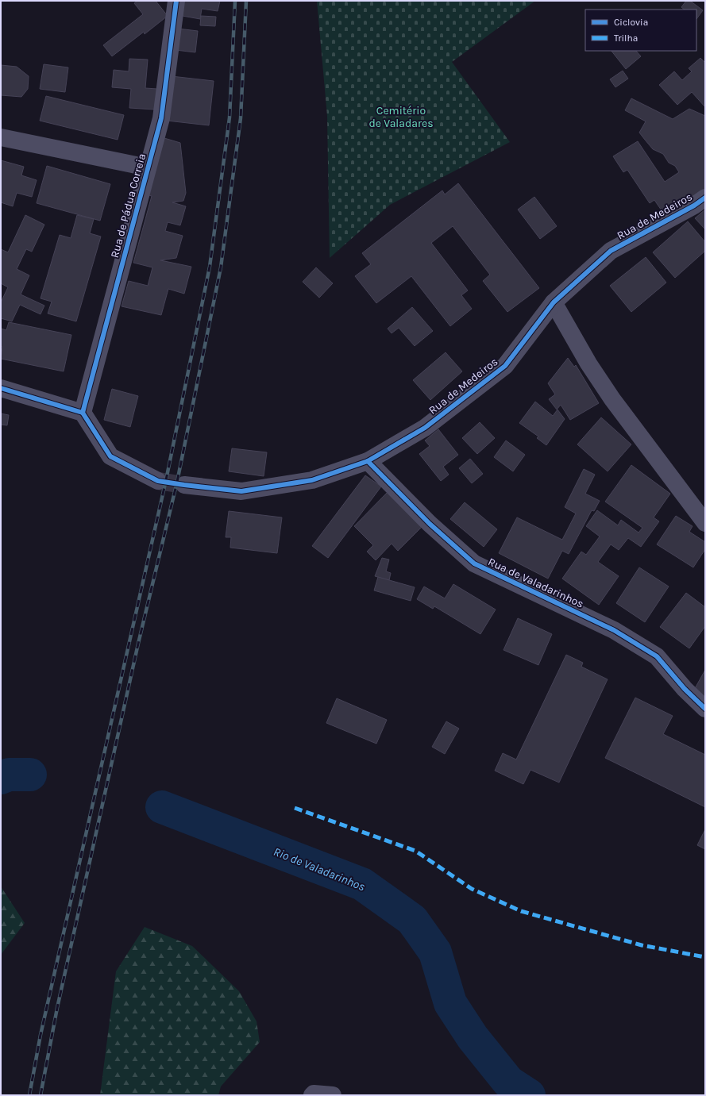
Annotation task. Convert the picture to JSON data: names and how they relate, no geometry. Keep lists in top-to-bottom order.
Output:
{
  "streets": {
    "street": ["Rua de Pádua Correia", "Rua de Medeiros", "Rua de Valadarinhos"]
  },
  "crossings": [
    ["Rua de Medeiros", "Rua de Valadarinhos"]
  ],
  "water": ["Rio de Valadarinhos"],
  "parks": ["Cemitério de Valadares"],
  "legend": ["Ciclovia", "Trilha"]
}
